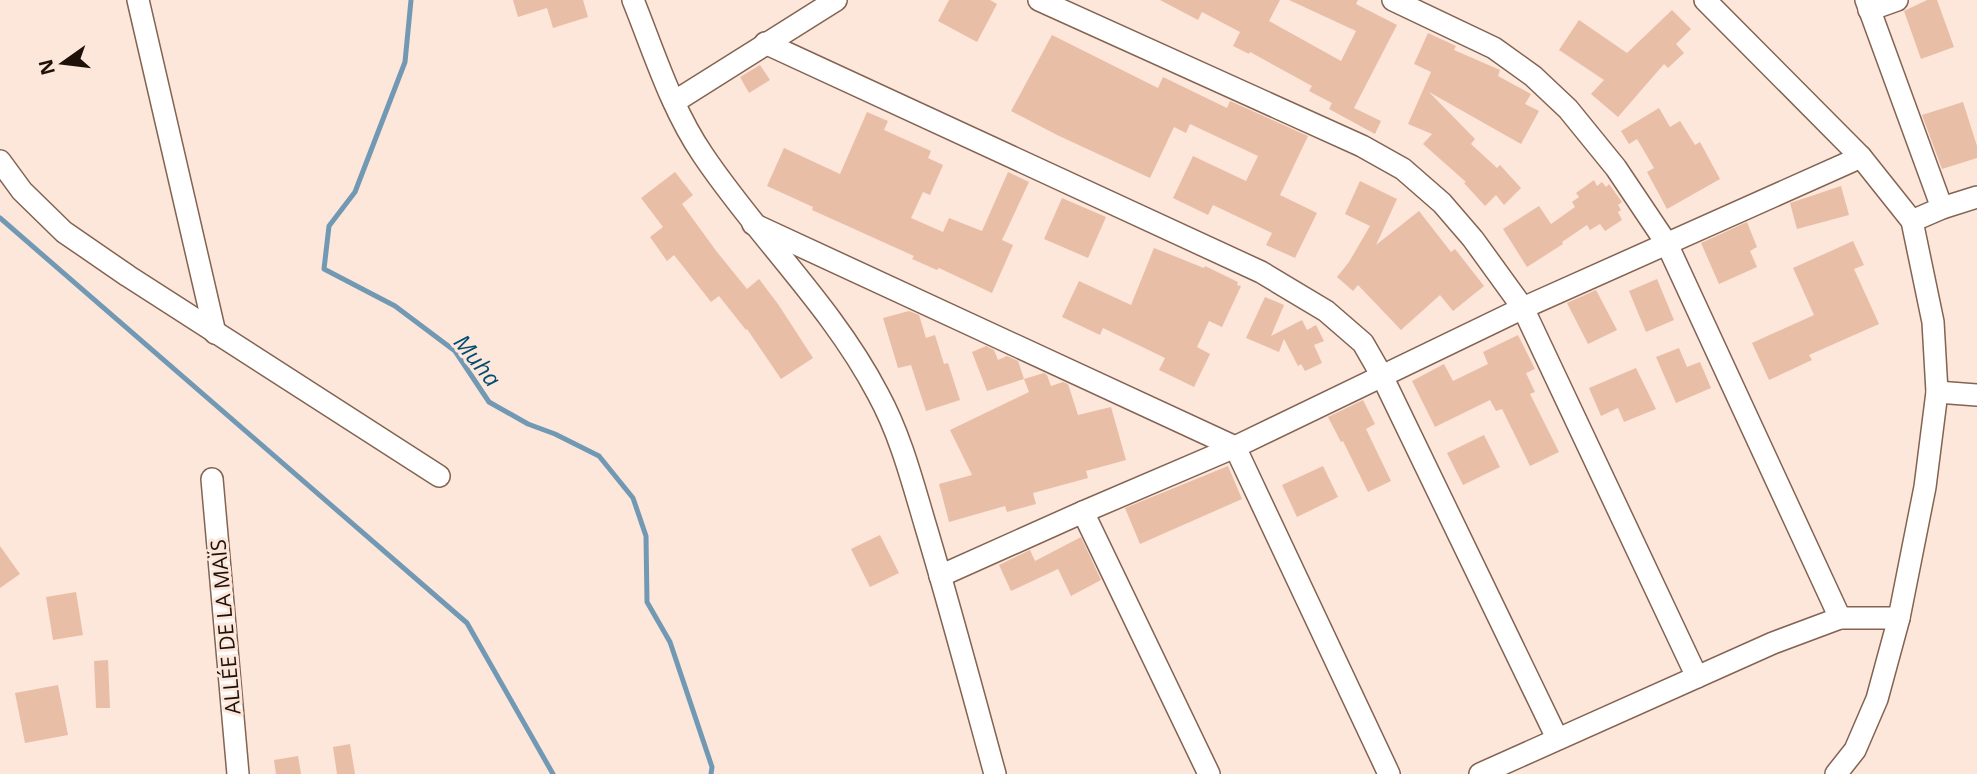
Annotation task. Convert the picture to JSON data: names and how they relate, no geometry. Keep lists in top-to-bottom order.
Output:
{
  "streets": {
    "street": ["ALLÉE DE LA MAÏS"]
  },
  "water": ["Muha"],
  "north": "left"
}
